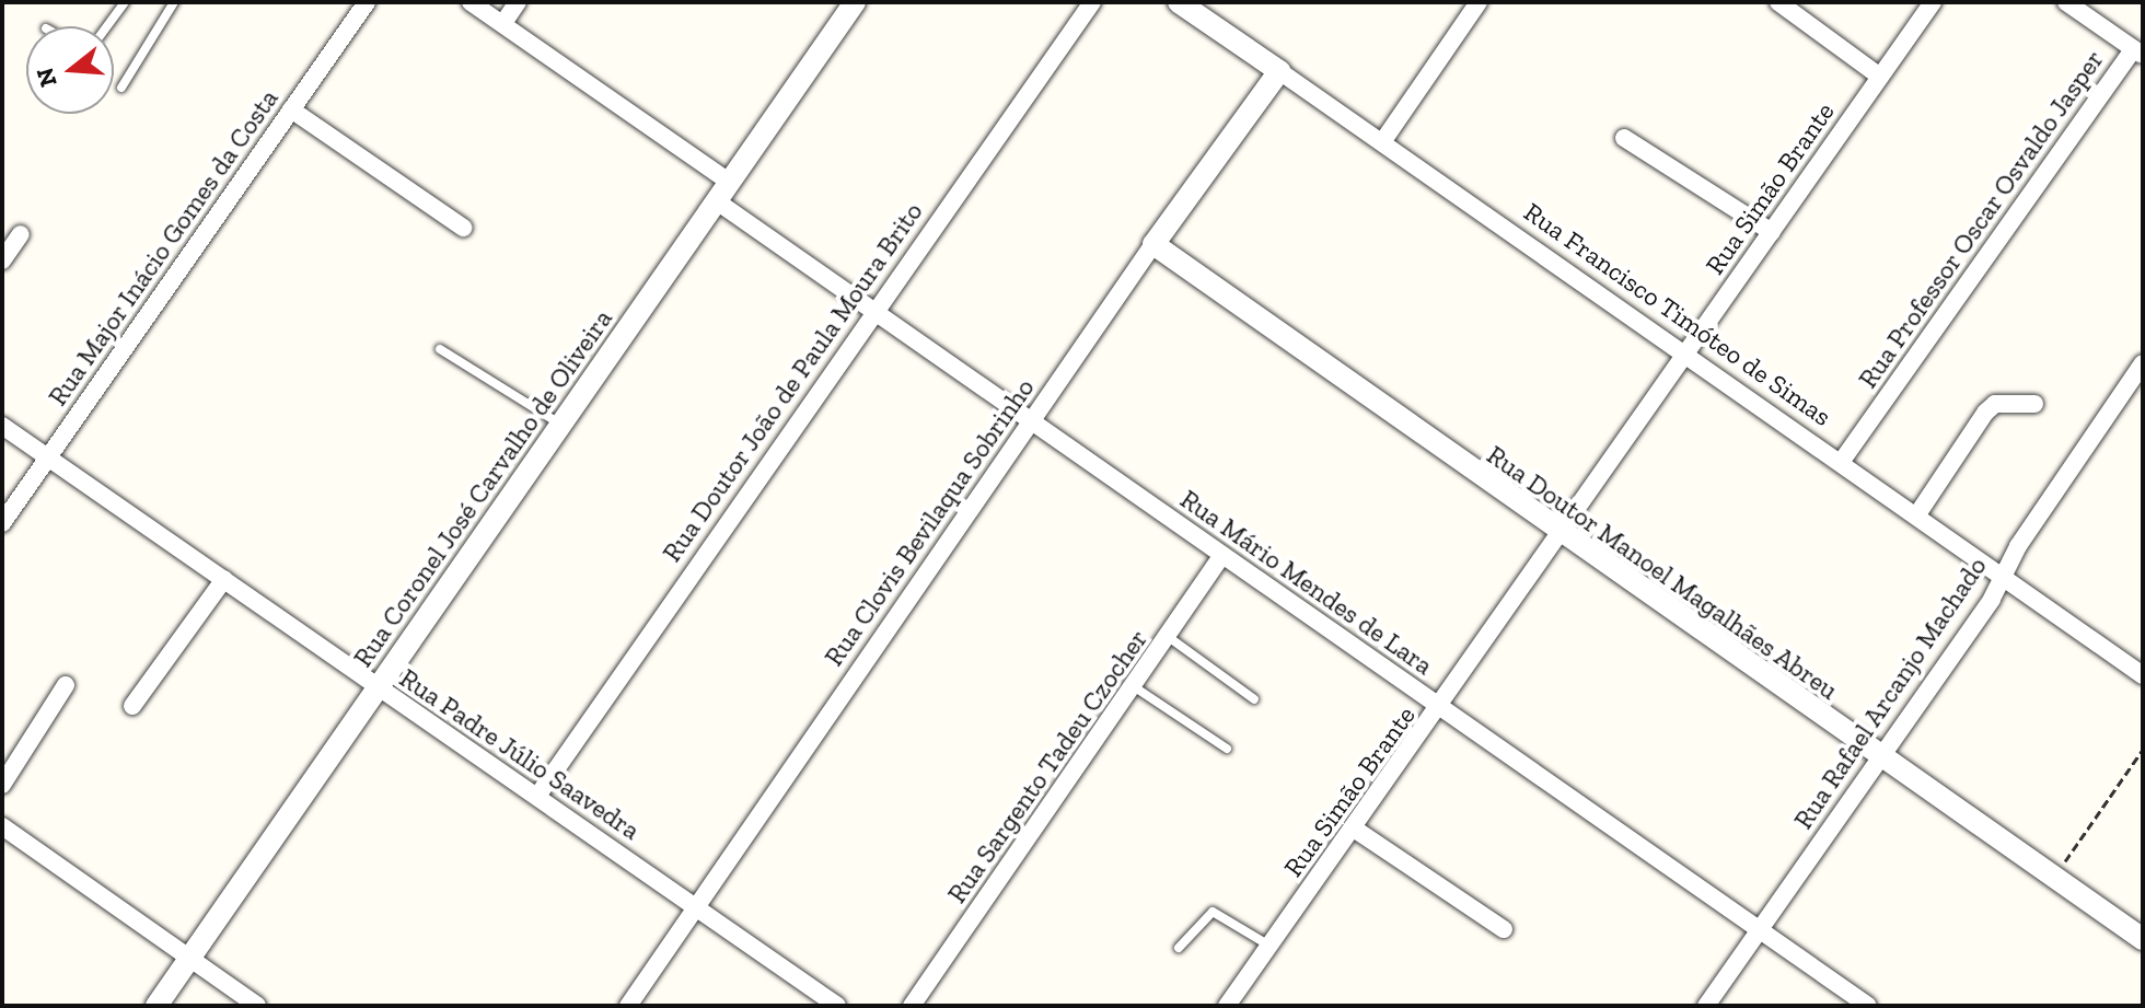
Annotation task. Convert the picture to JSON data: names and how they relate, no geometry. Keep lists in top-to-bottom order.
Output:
{
  "streets": {
    "street": [
      "Rua Simão Brante",
      "Rua Professor Oscar Osvaldo Jasper",
      "Rua Major Inácio Gomes da Costa",
      "Rua Francisco Timóteo de Simas",
      "Rua Doutor João de Paula Moura Brito",
      "Rua Coronel José Carvalho de Oliveira",
      "Rua Clovis Bevilaqua Sobrinho",
      "Rua Doutor Manoel Magalhães Abreu",
      "Rua Mário Mendes de Lara",
      "Rua Rafael Arcanjo Machado",
      "Rua Padre Júlio Saavedra",
      "Rua Sargento Tadeu Czocher"
    ]
  },
  "crossings": [
    ["Rua Simão Brante", "Rua Francisco Timóteo de Simas"],
    ["Rua Simão Brante", "Rua Doutor Manoel Magalhães Abreu"],
    ["Rua Simão Brante", "Rua Mário Mendes de Lara"],
    ["Rua Professor Oscar Osvaldo Jasper", "Rua Francisco Timóteo de Simas"],
    ["Rua Major Inácio Gomes da Costa", "Rua Padre Júlio Saavedra"],
    ["Rua Francisco Timóteo de Simas", "Rua Clovis Bevilaqua Sobrinho"],
    ["Rua Francisco Timóteo de Simas", "Rua Rafael Arcanjo Machado"],
    ["Rua Doutor João de Paula Moura Brito", "Rua Mário Mendes de Lara"],
    ["Rua Doutor João de Paula Moura Brito", "Rua Padre Júlio Saavedra"],
    ["Rua Coronel José Carvalho de Oliveira", "Rua Mário Mendes de Lara"],
    ["Rua Coronel José Carvalho de Oliveira", "Rua Padre Júlio Saavedra"],
    ["Rua Clovis Bevilaqua Sobrinho", "Rua Doutor Manoel Magalhães Abreu"],
    ["Rua Clovis Bevilaqua Sobrinho", "Rua Mário Mendes de Lara"],
    ["Rua Clovis Bevilaqua Sobrinho", "Rua Padre Júlio Saavedra"],
    ["Rua Doutor Manoel Magalhães Abreu", "Rua Rafael Arcanjo Machado"],
    ["Rua Mário Mendes de Lara", "Rua Rafael Arcanjo Machado"],
    ["Rua Mário Mendes de Lara", "Rua Sargento Tadeu Czocher"]
  ],
  "north": "left"
}
